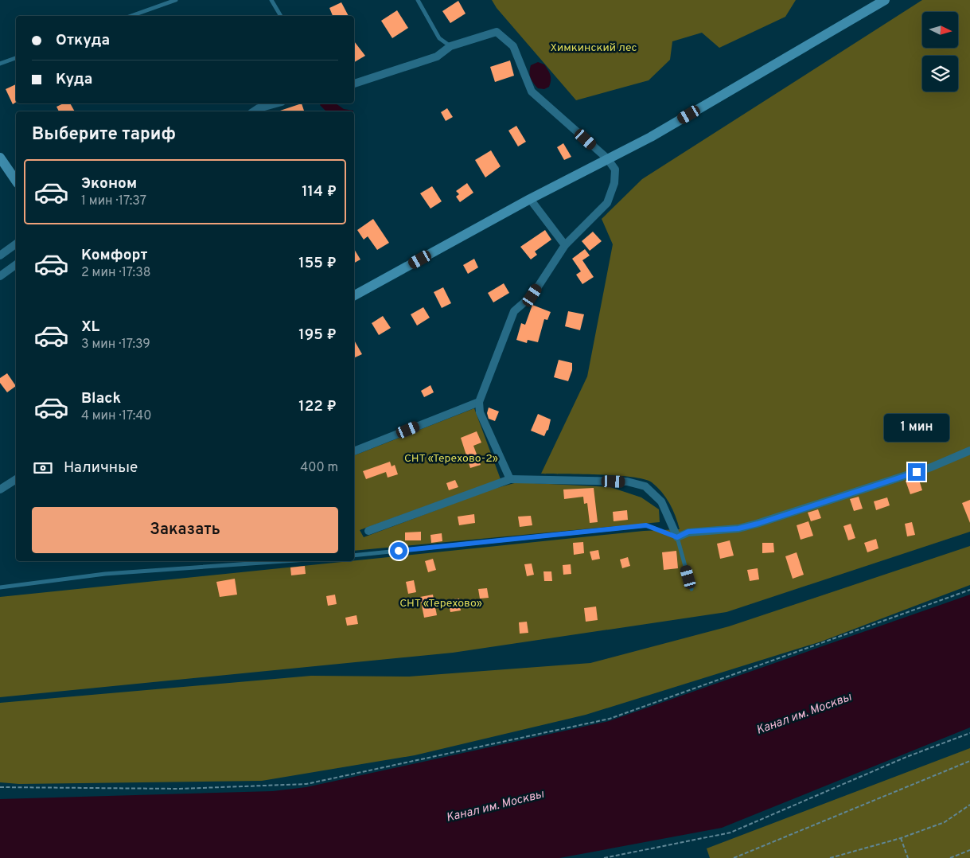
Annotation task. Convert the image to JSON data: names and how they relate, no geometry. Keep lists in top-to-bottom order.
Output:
{
  "water": ["Канал им. Москвы"],
  "parks": ["Химкинский лес", "СНТ «Терехово-2»", "СНТ «Терехово»"],
  "north": "right",
  "page": {
    "banner": ["Откуда", "Куда"],
    "heading": "Выберите тариф",
    "list": [
      {
        "name": "Эконом",
        "note": "1 мин · 17:37",
        "value": "114 ₽"
      },
      {
        "name": "Комфорт",
        "note": "2 мин · 17:38",
        "value": "155 ₽"
      },
      {
        "name": "XL",
        "note": "3 мин · 17:39",
        "value": "195 ₽"
      },
      {
        "name": "Black",
        "note": "4 мин · 17:40",
        "value": "122 ₽"
      }
    ],
    "bubble": "1 мин",
    "pay": ["Наличные", "400 m"],
    "buttons": "Заказать"
  }
}
